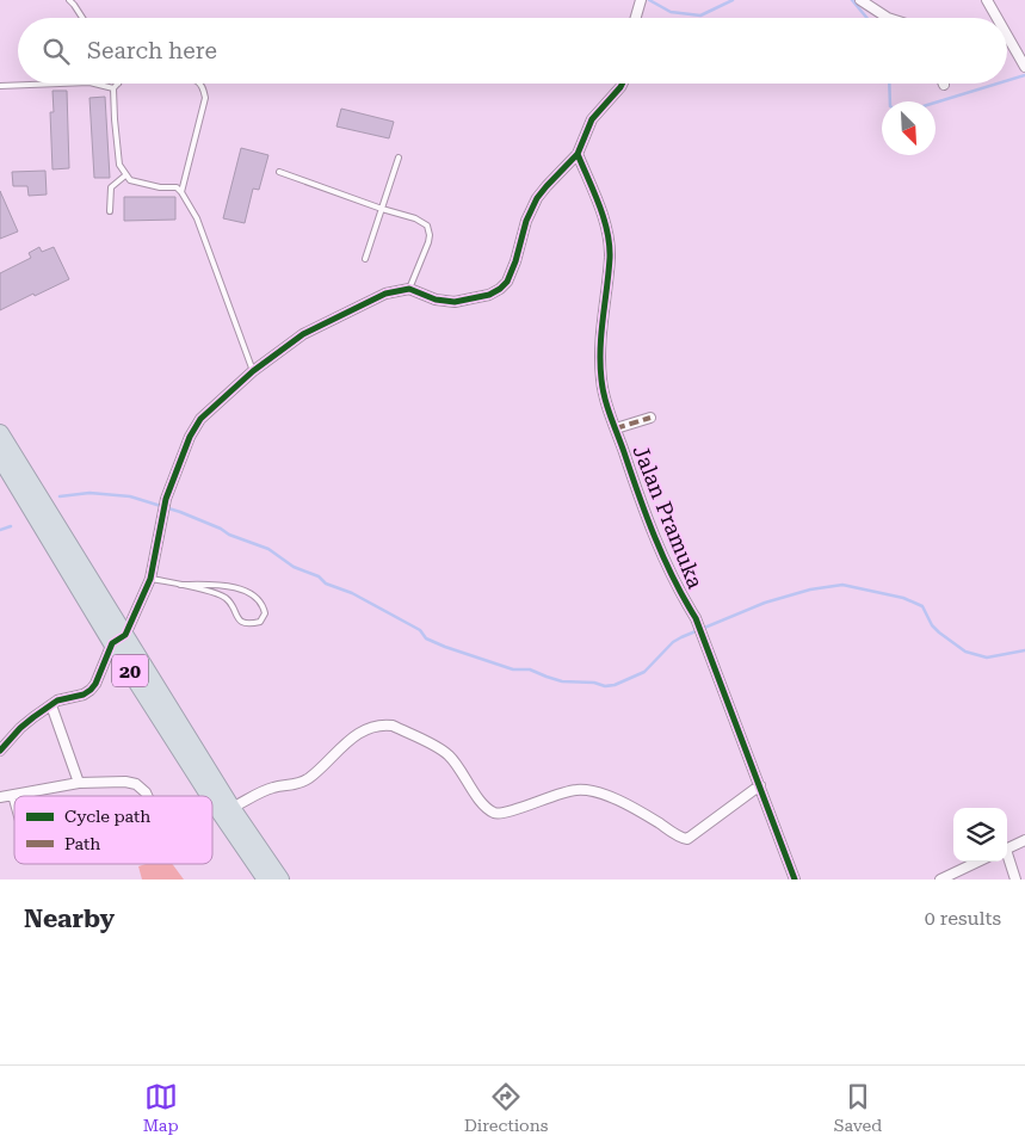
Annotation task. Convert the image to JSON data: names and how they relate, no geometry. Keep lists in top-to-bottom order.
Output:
{
  "streets": {
    "highway": ["20"],
    "street": ["Jalan Pramuka"]
  },
  "legend": ["Cycle path", "Path"],
  "north": "bottom right",
  "page": {
    "search": "Search here",
    "heading": ["Nearby", "0 results"],
    "nav": ["Map", "Directions", "Saved"]
  }
}
